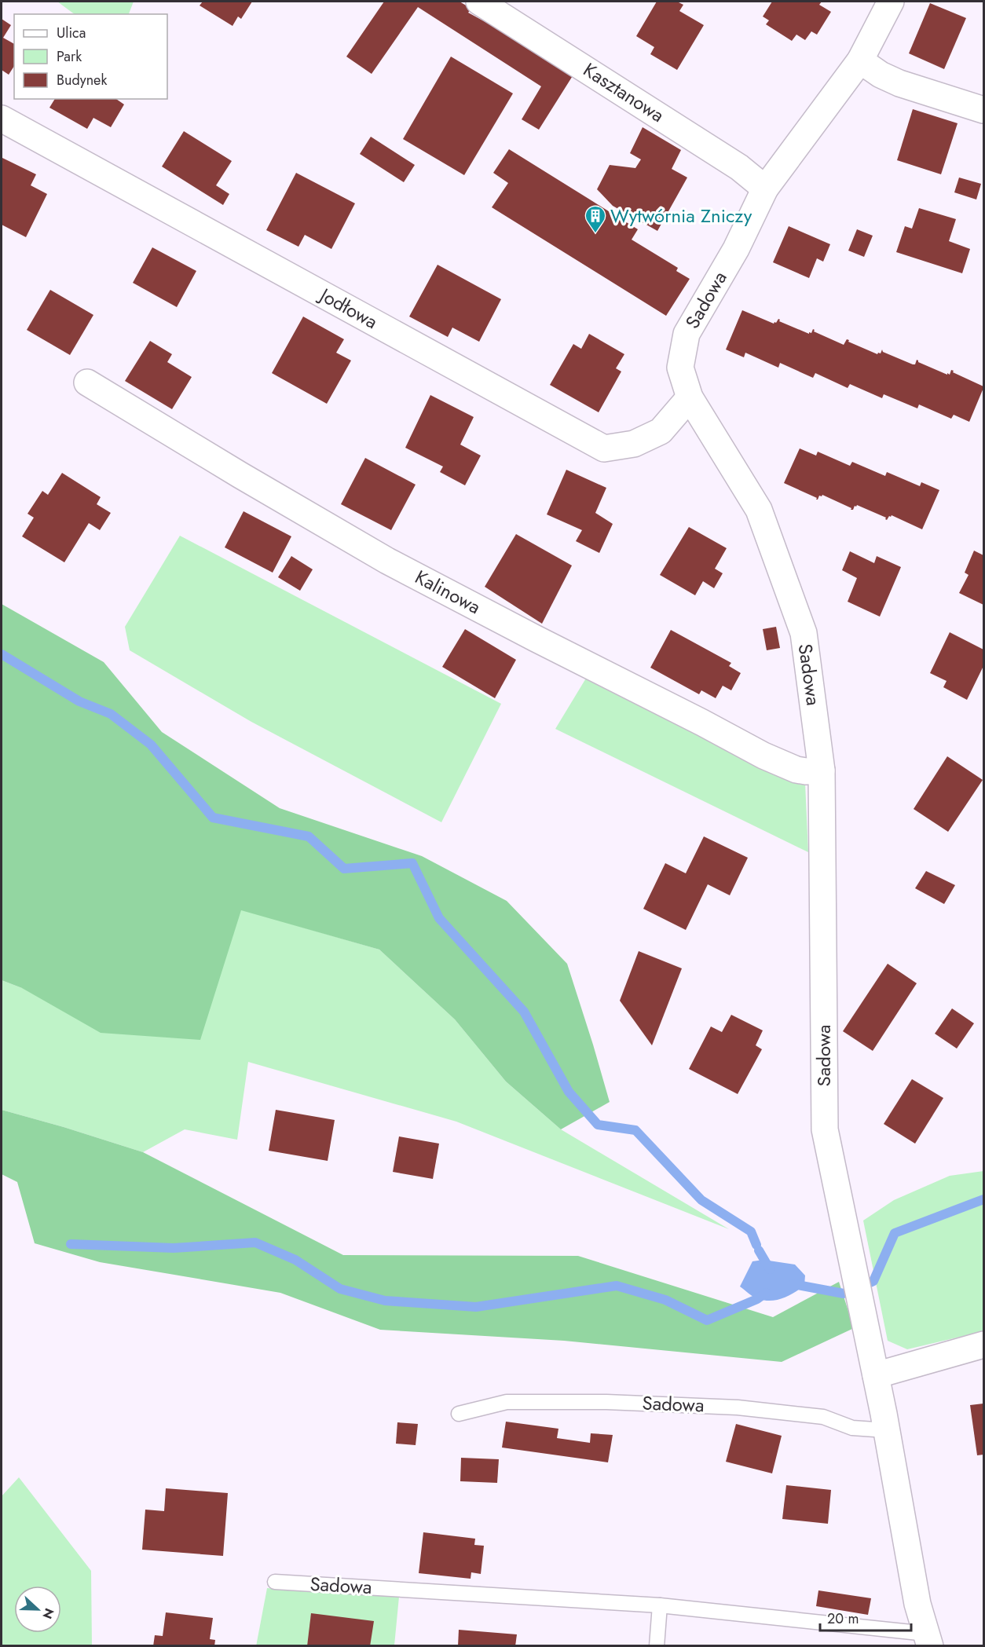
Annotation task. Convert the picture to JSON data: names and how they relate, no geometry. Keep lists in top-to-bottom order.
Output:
{
  "streets": {
    "street": [
      "Kasztanowa",
      "Sadowa",
      "Jodłowa",
      "Kalinowa"
    ]
  },
  "crossings": [
    ["Kasztanowa", "Sadowa"],
    ["Sadowa", "Jodłowa"],
    ["Sadowa", "Kalinowa"]
  ],
  "places": {
    "building": ["Wytwórnia Zniczy"]
  },
  "legend": ["Ulica", "Park", "Budynek"],
  "scale_bar": "20 m",
  "north": "right"
}
